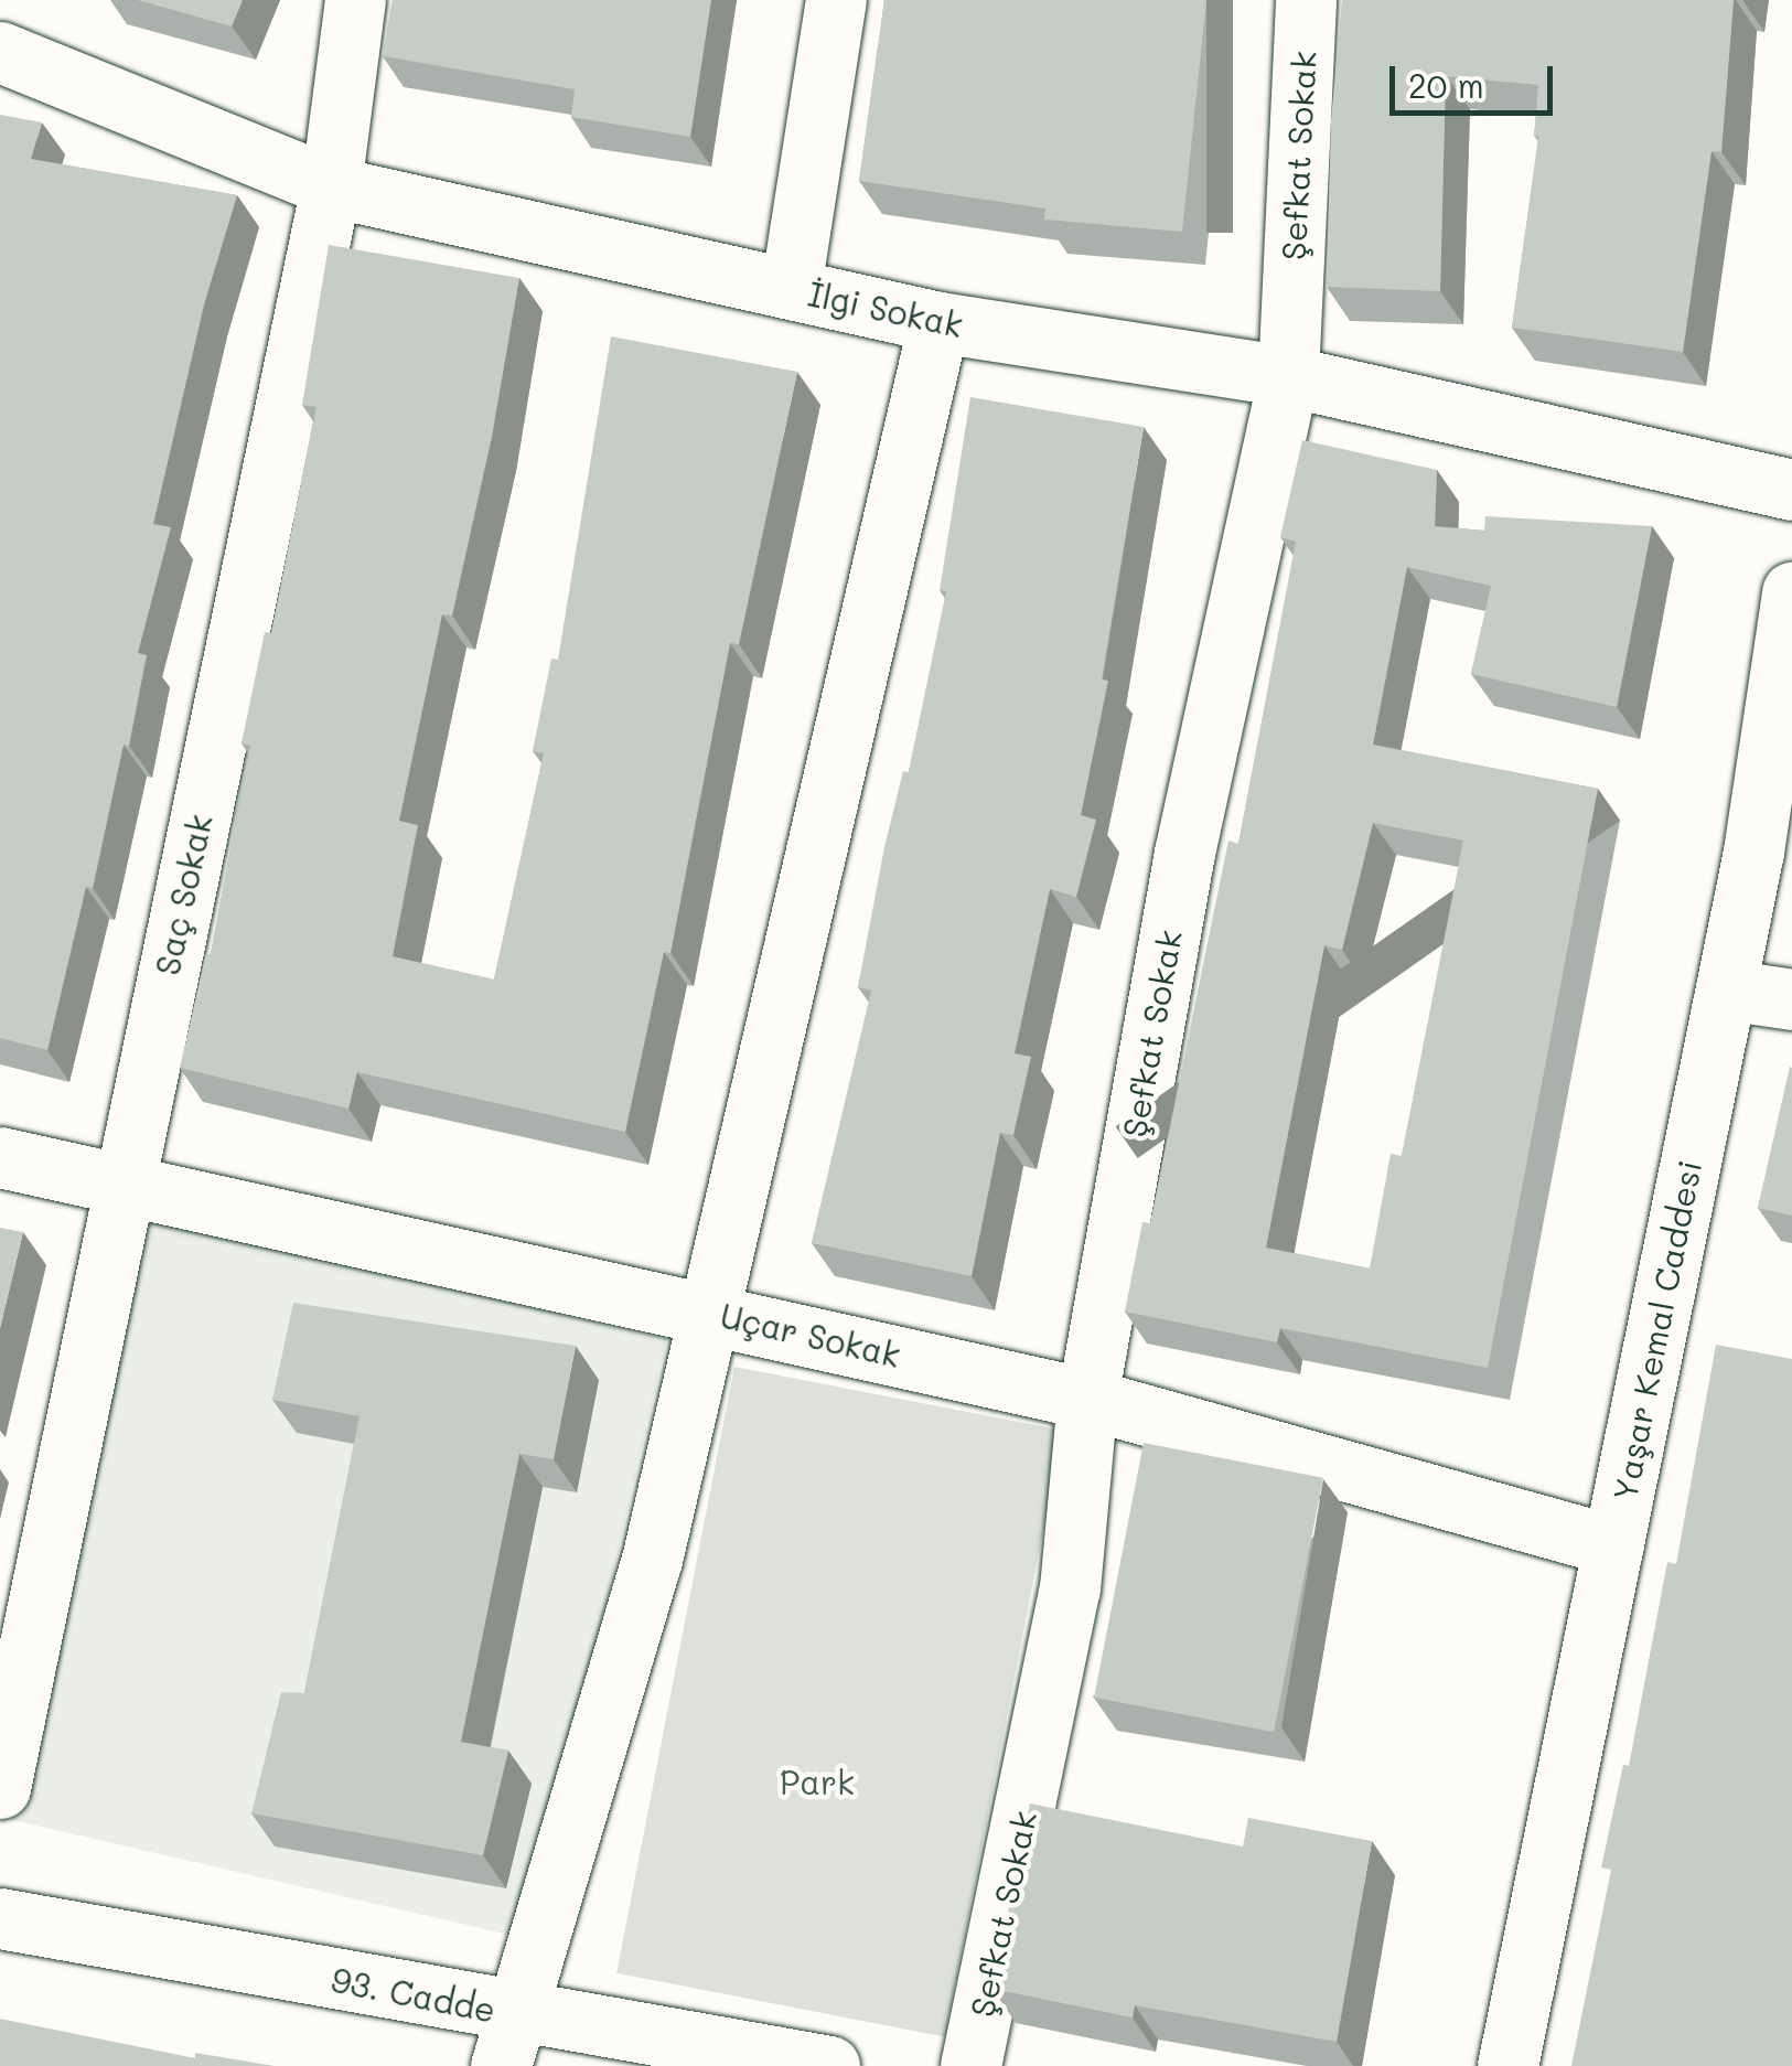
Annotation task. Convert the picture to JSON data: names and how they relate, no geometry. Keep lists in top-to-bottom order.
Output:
{
  "streets": {
    "street": [
      "Şefkat Sokak",
      "İlgi Sokak",
      "Saç Sokak",
      "Yaşar Kemal Caddesi",
      "Uçar Sokak",
      "93. Cadde"
    ]
  },
  "crossings": [
    ["Şefkat Sokak", "İlgi Sokak"],
    ["Şefkat Sokak", "Uçar Sokak"],
    ["İlgi Sokak", "Saç Sokak"],
    ["Saç Sokak", "Uçar Sokak"],
    ["Yaşar Kemal Caddesi", "Uçar Sokak"]
  ],
  "parks": ["Park"],
  "scale_bar": "20 m"
}
